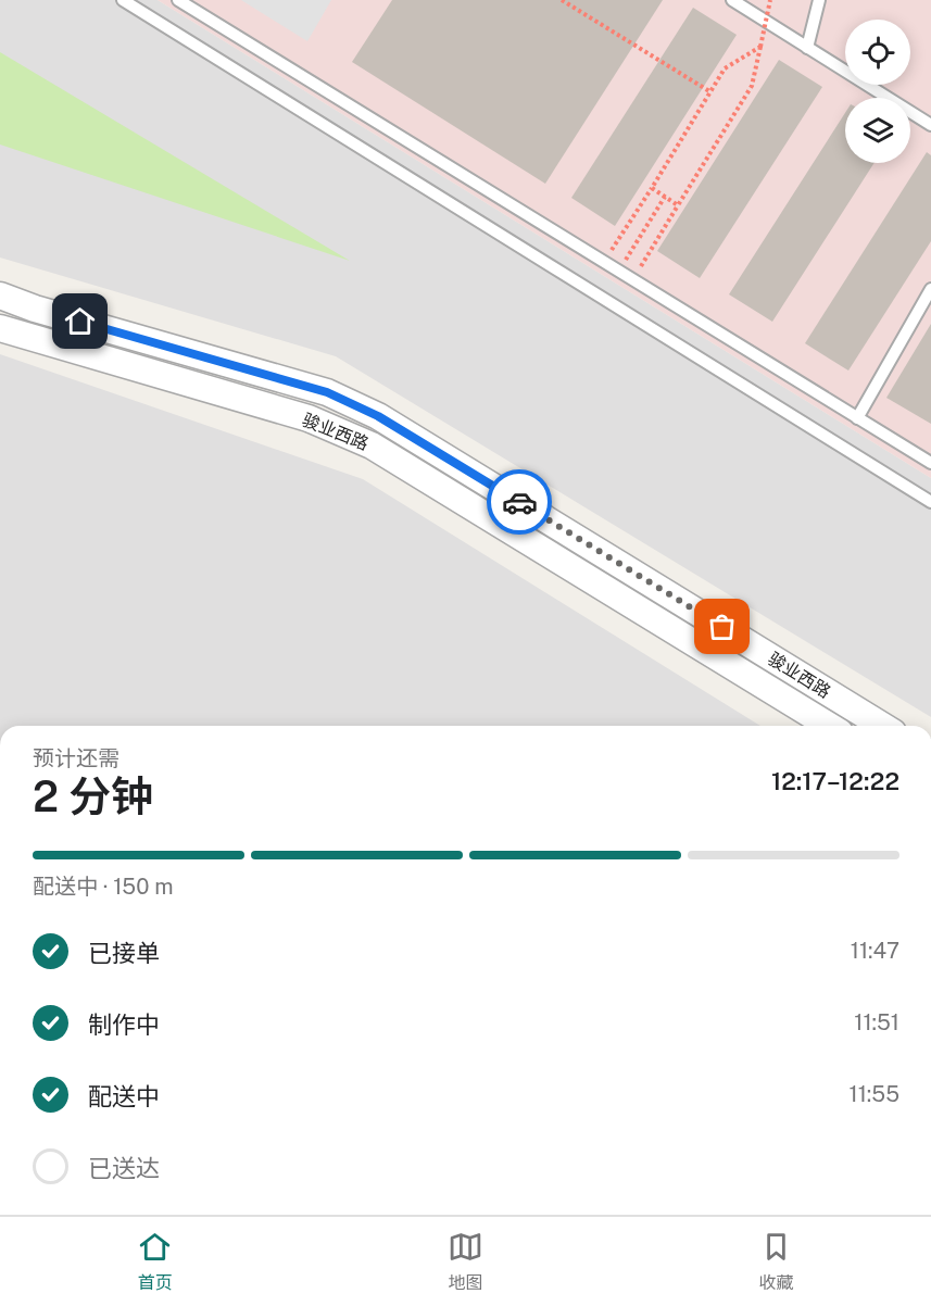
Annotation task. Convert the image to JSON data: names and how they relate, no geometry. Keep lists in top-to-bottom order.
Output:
{
  "streets": {
    "street": ["骏业西路"]
  },
  "page": {
    "heading": ["2 分钟", "预计还需", "12:17–12:22"],
    "bar": "配送中 · 150 m",
    "list": [
      ["已接单", "11:47"],
      ["制作中", "11:51"],
      ["配送中", "11:55"],
      "已送达"
    ],
    "tabs": ["首页", "地图", "收藏"]
  }
}
